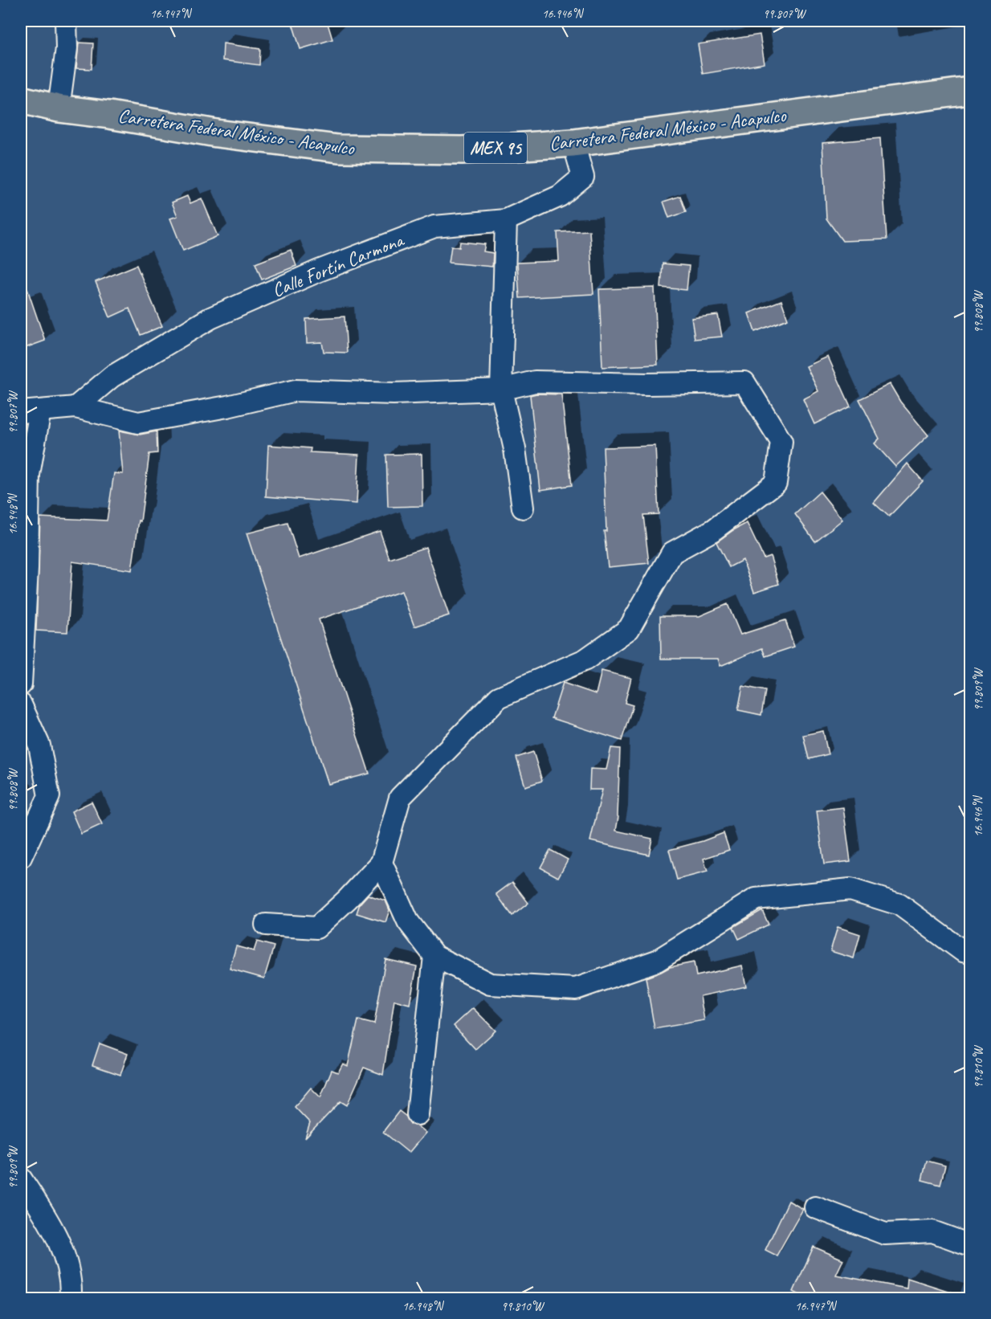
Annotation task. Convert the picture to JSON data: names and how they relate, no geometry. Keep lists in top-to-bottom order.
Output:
{
  "streets": {
    "main road": ["Carretera Federal México - Acapulco", "MEX 95"],
    "street": ["Calle Fortín Carmona"]
  },
  "crossings": [
    ["Carretera Federal México - Acapulco", "Calle Fortín Carmona"]
  ],
  "coordinates": [
    "16.947°N",
    "16.946°N",
    "99.807°W",
    "99.808°W",
    "16.948°N",
    "99.809°W",
    "99.810°W"
  ]
}
